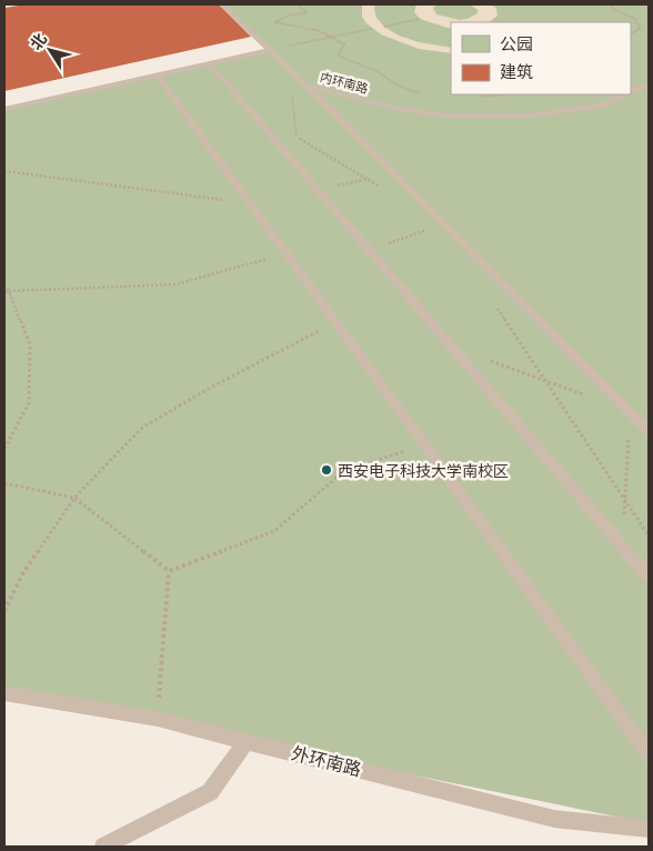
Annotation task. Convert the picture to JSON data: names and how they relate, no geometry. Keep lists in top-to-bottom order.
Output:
{
  "streets": {
    "lane": ["内环南路", "外环南路"]
  },
  "places": ["西安电子科技大学南校区"],
  "legend": ["公园", "建筑"],
  "north": "top left"
}
